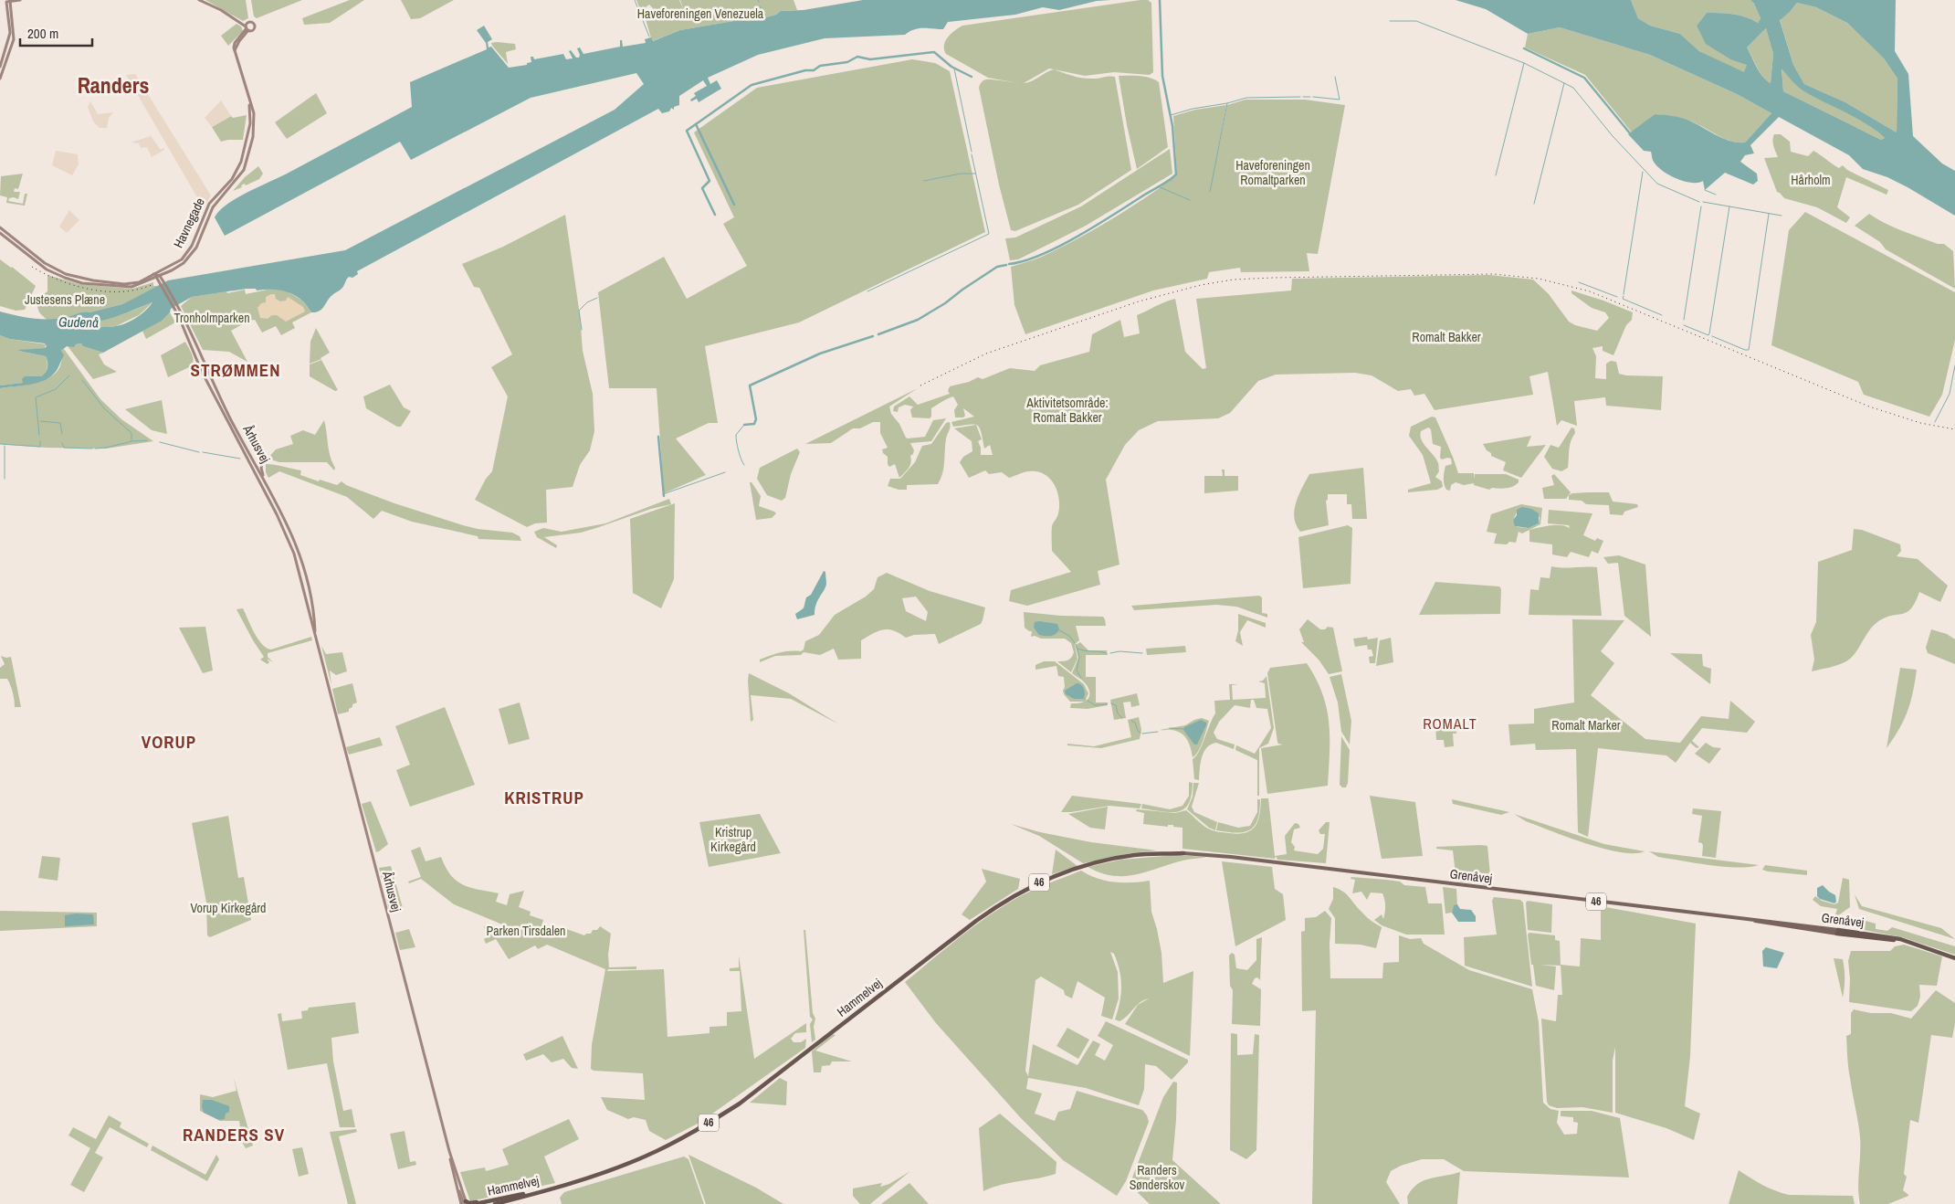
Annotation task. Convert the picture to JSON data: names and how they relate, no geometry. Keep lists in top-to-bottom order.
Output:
{
  "streets": {
    "highway": ["Grenåvej", "46", "Hammelvej"],
    "main road": ["Havnegade", "Århusvej"]
  },
  "crossings": [
    ["Havnegade", "Århusvej"],
    ["Grenåvej", "Hammelvej"]
  ],
  "districts": [
    "Randers",
    "STRØMMEN",
    "ROMALT",
    "VORUP",
    "KRISTRUP",
    "RANDERS SV"
  ],
  "water": ["Gudenå"],
  "parks": [
    "Haveforeningen Venezuela",
    "Haveforeningen Romaltparken",
    "Hårholm",
    "Justesens Plæne",
    "Tronholmparken",
    "Romalt Bakker",
    "Aktivitetsområde: Romalt Bakker",
    "Romalt Marker",
    "Kristrup Kirkegård",
    "Vorup Kirkegård",
    "Parken Tirsdalen",
    "Randers Sønderskov"
  ],
  "scale_bar": "200 m"
}
